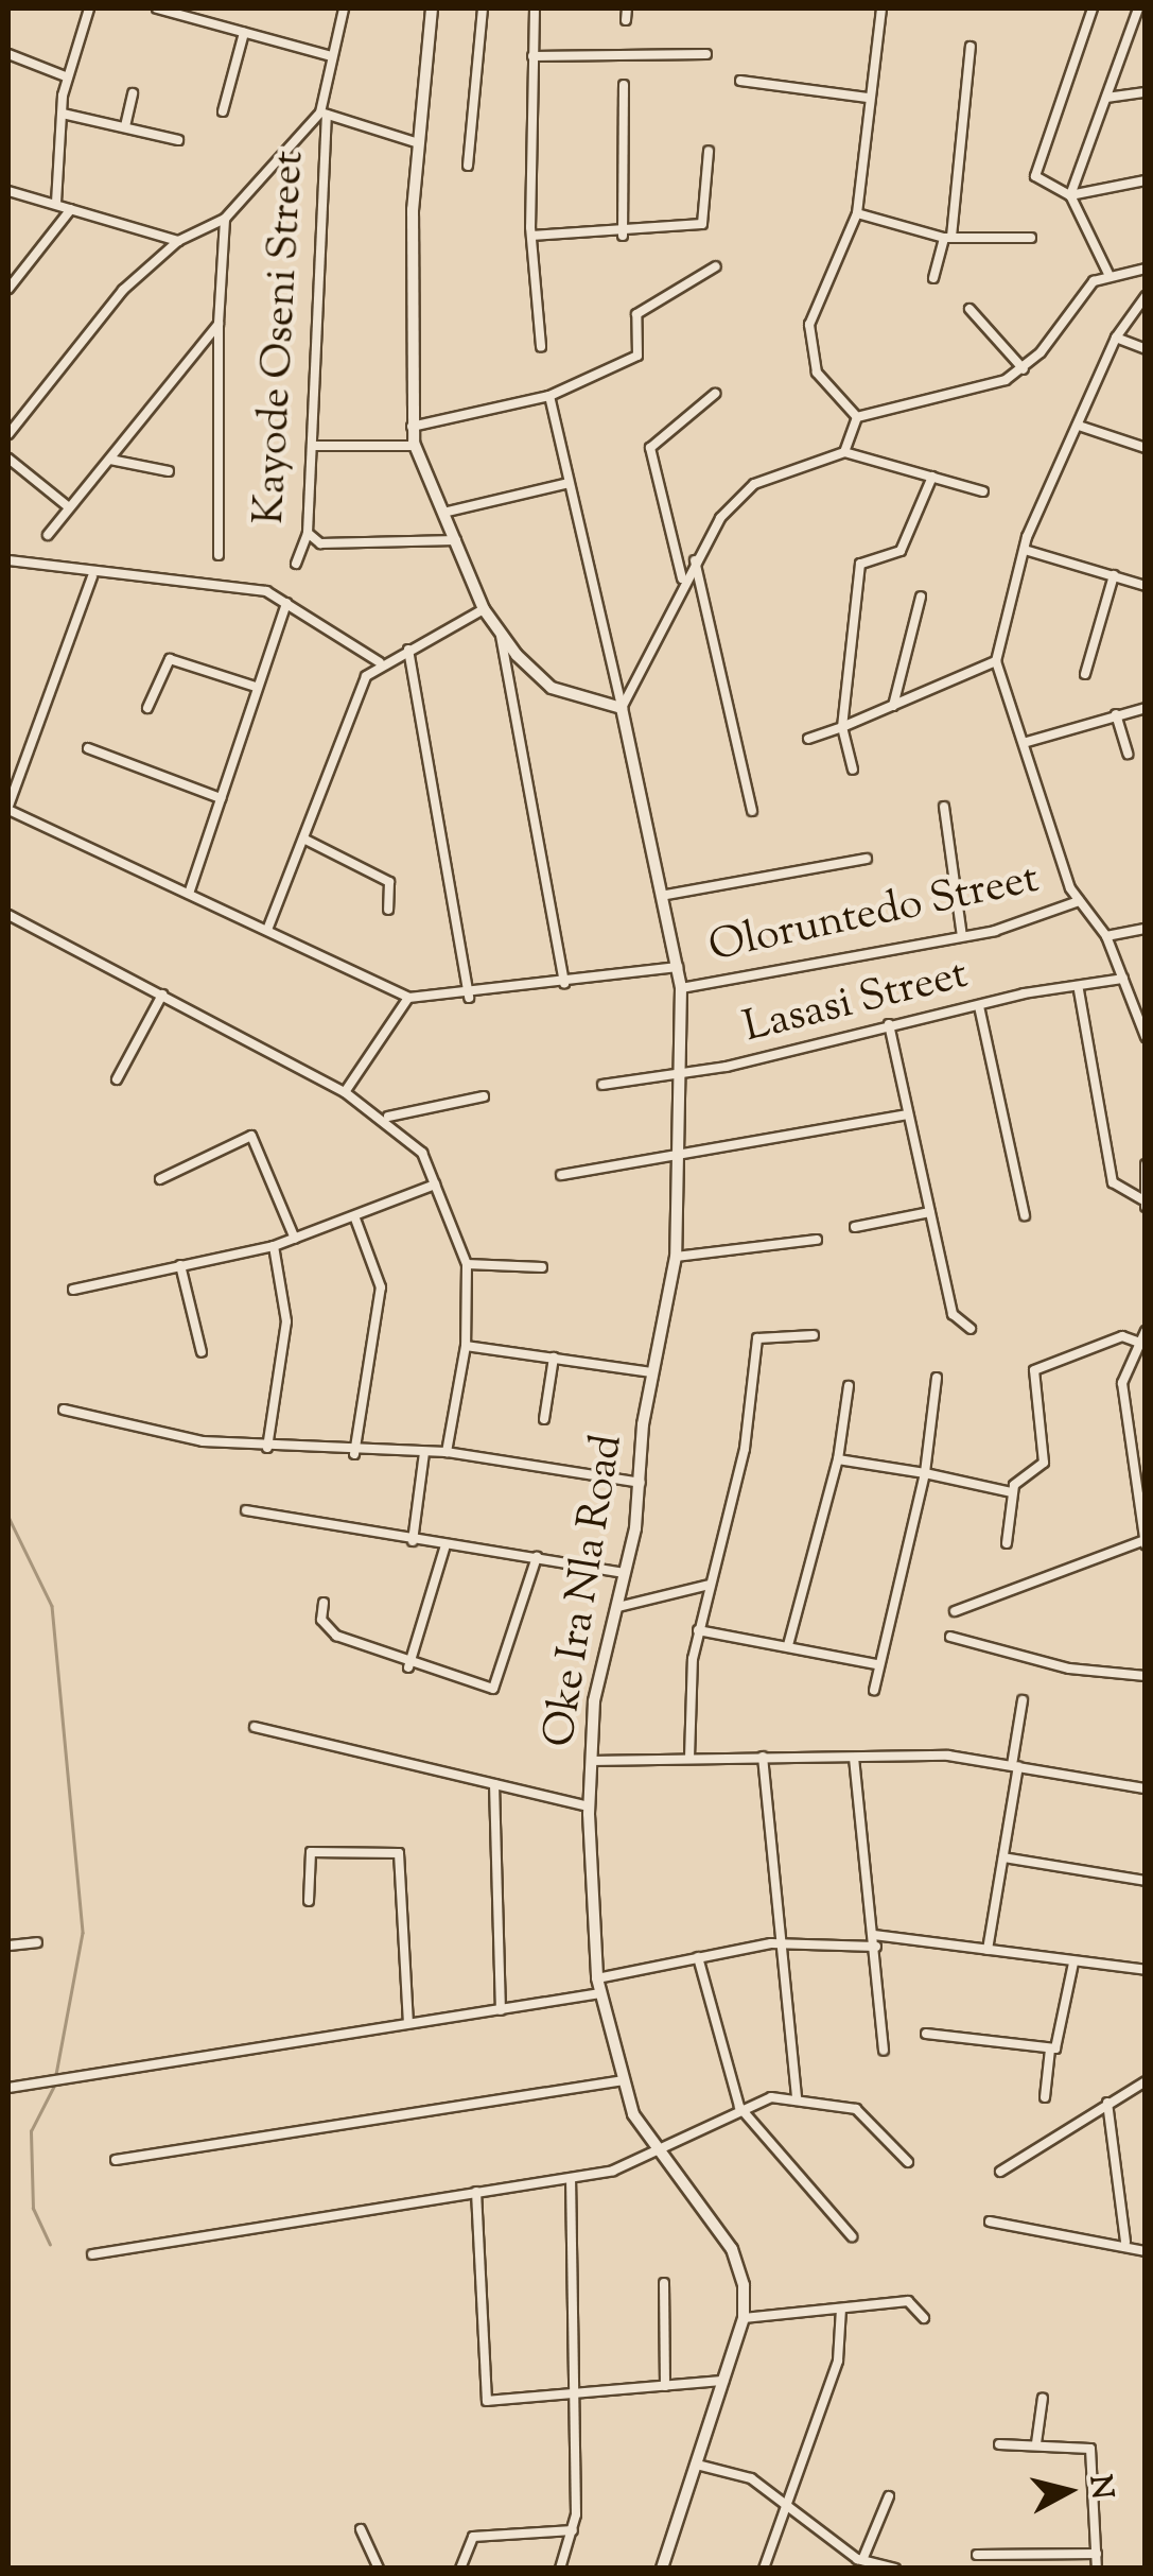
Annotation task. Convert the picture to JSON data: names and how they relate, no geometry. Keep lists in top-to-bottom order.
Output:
{
  "streets": {
    "street": [
      "Kayode Oseni Street",
      "Oloruntedo Street",
      "Lasasi Street",
      "Oke Ira Nla Road"
    ]
  },
  "crossings": [
    ["Oloruntedo Street", "Oke Ira Nla Road"],
    ["Lasasi Street", "Oke Ira Nla Road"]
  ],
  "north": "right"
}
